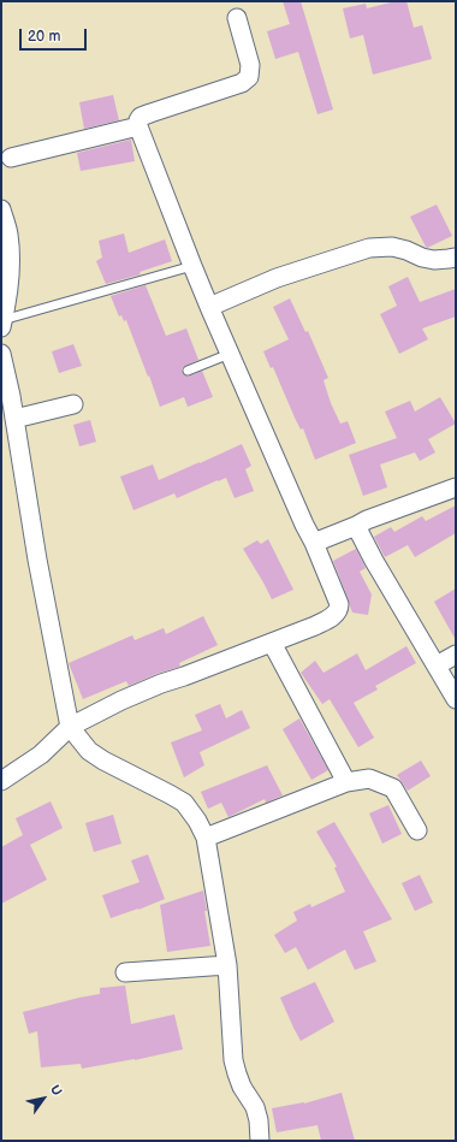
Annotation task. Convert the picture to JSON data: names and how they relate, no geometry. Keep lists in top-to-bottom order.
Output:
{
  "scale_bar": "20 m",
  "north": "top right"
}
